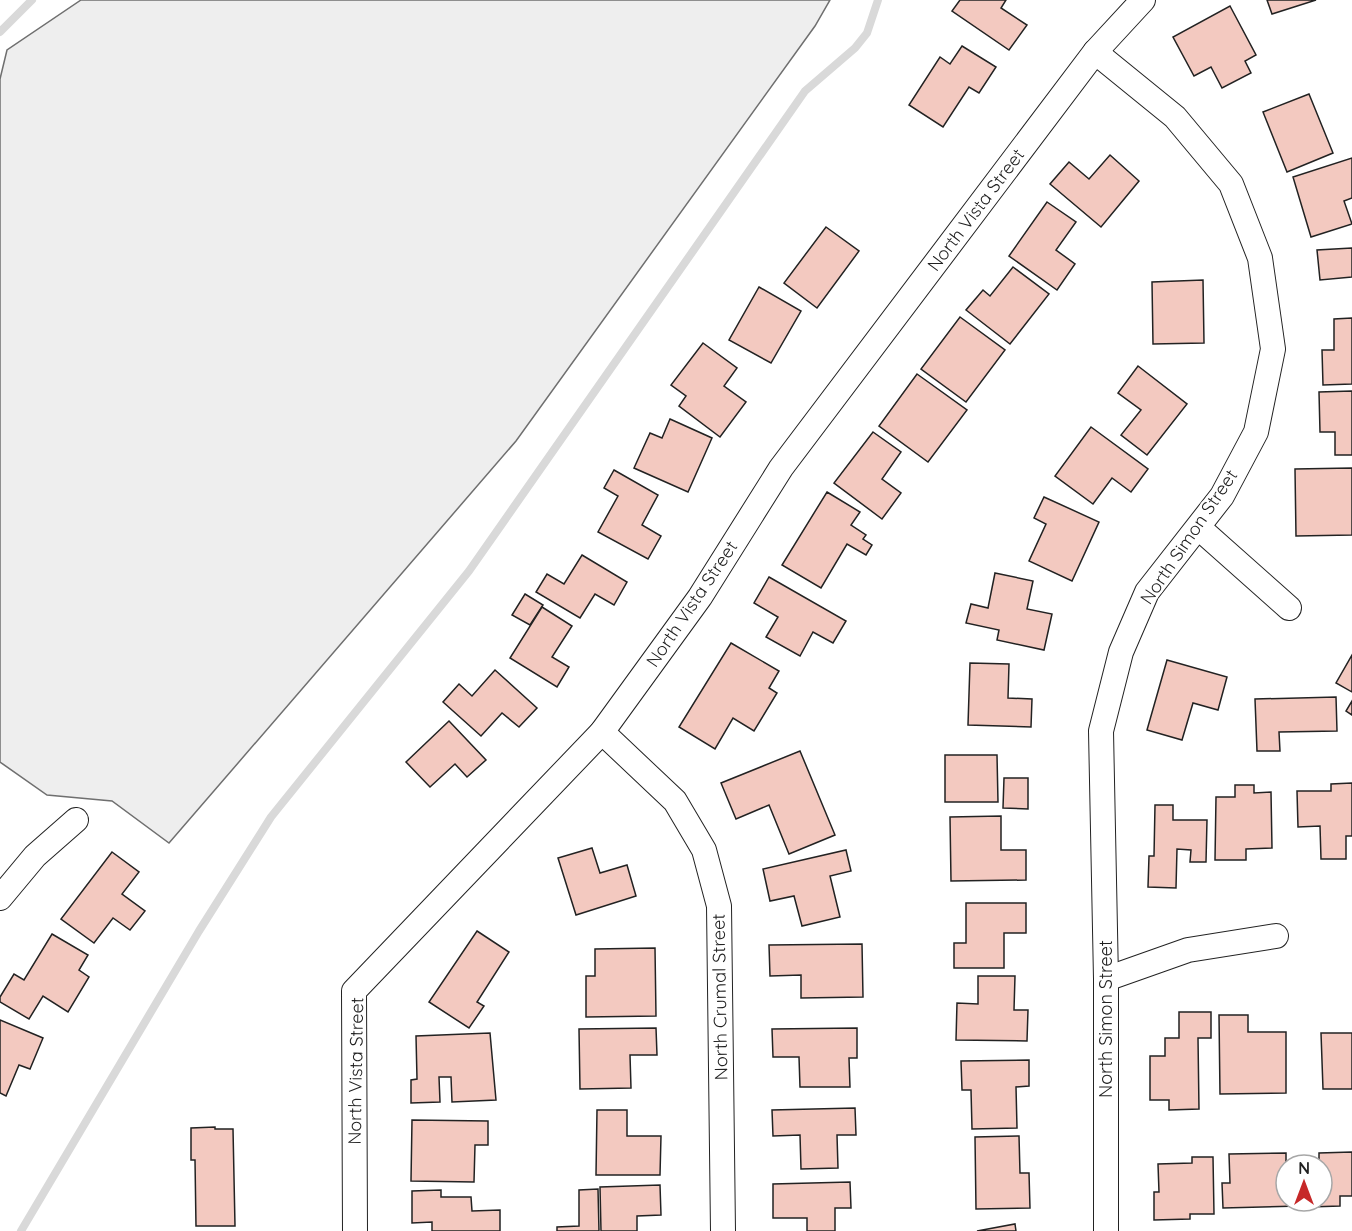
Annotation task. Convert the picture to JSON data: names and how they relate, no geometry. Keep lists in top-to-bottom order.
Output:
{
  "streets": {
    "street": ["North Vista Street", "North Simon Street", "North Crumal Street"]
  },
  "crossings": [
    ["North Vista Street", "North Simon Street"],
    ["North Vista Street", "North Crumal Street"]
  ],
  "north": "top"
}
